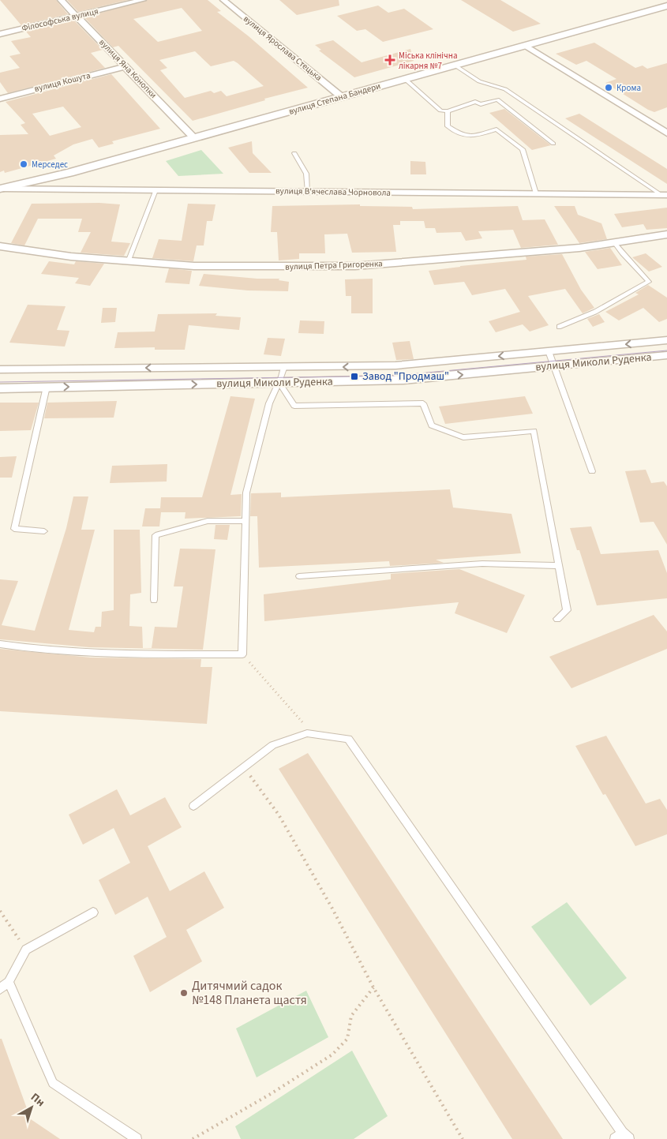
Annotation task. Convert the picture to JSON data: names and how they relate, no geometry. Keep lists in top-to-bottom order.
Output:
{
  "streets": {
    "street": [
      "Філософська вулиця",
      "вулиця Ярослава Стецька",
      "вулиця Яна Конопки",
      "вулиця Кошута",
      "вулиця Степана Бандери",
      "вулиця В'ячеслава Чорновола",
      "вулиця Петра Григоренка",
      "вулиця Миколи Руденка"
    ]
  },
  "crossings": [
    ["Філософська вулиця", "вулиця Яна Конопки"],
    ["вулиця Ярослава Стецька", "вулиця Степана Бандери"],
    ["вулиця Яна Конопки", "вулиця Кошута"],
    ["вулиця Яна Конопки", "вулиця Степана Бандери"],
    ["вулиця Степана Бандери", "вулиця В'ячеслава Чорновола"]
  ],
  "places": {
    "health": ["Міська клінічна лікарня №7"],
    "other": ["Крома", "Мерседес", "Дитячмий садок №148 Планета щастя"],
    "transit": ["Завод \"Продмаш\""]
  },
  "north": "top right"
}
